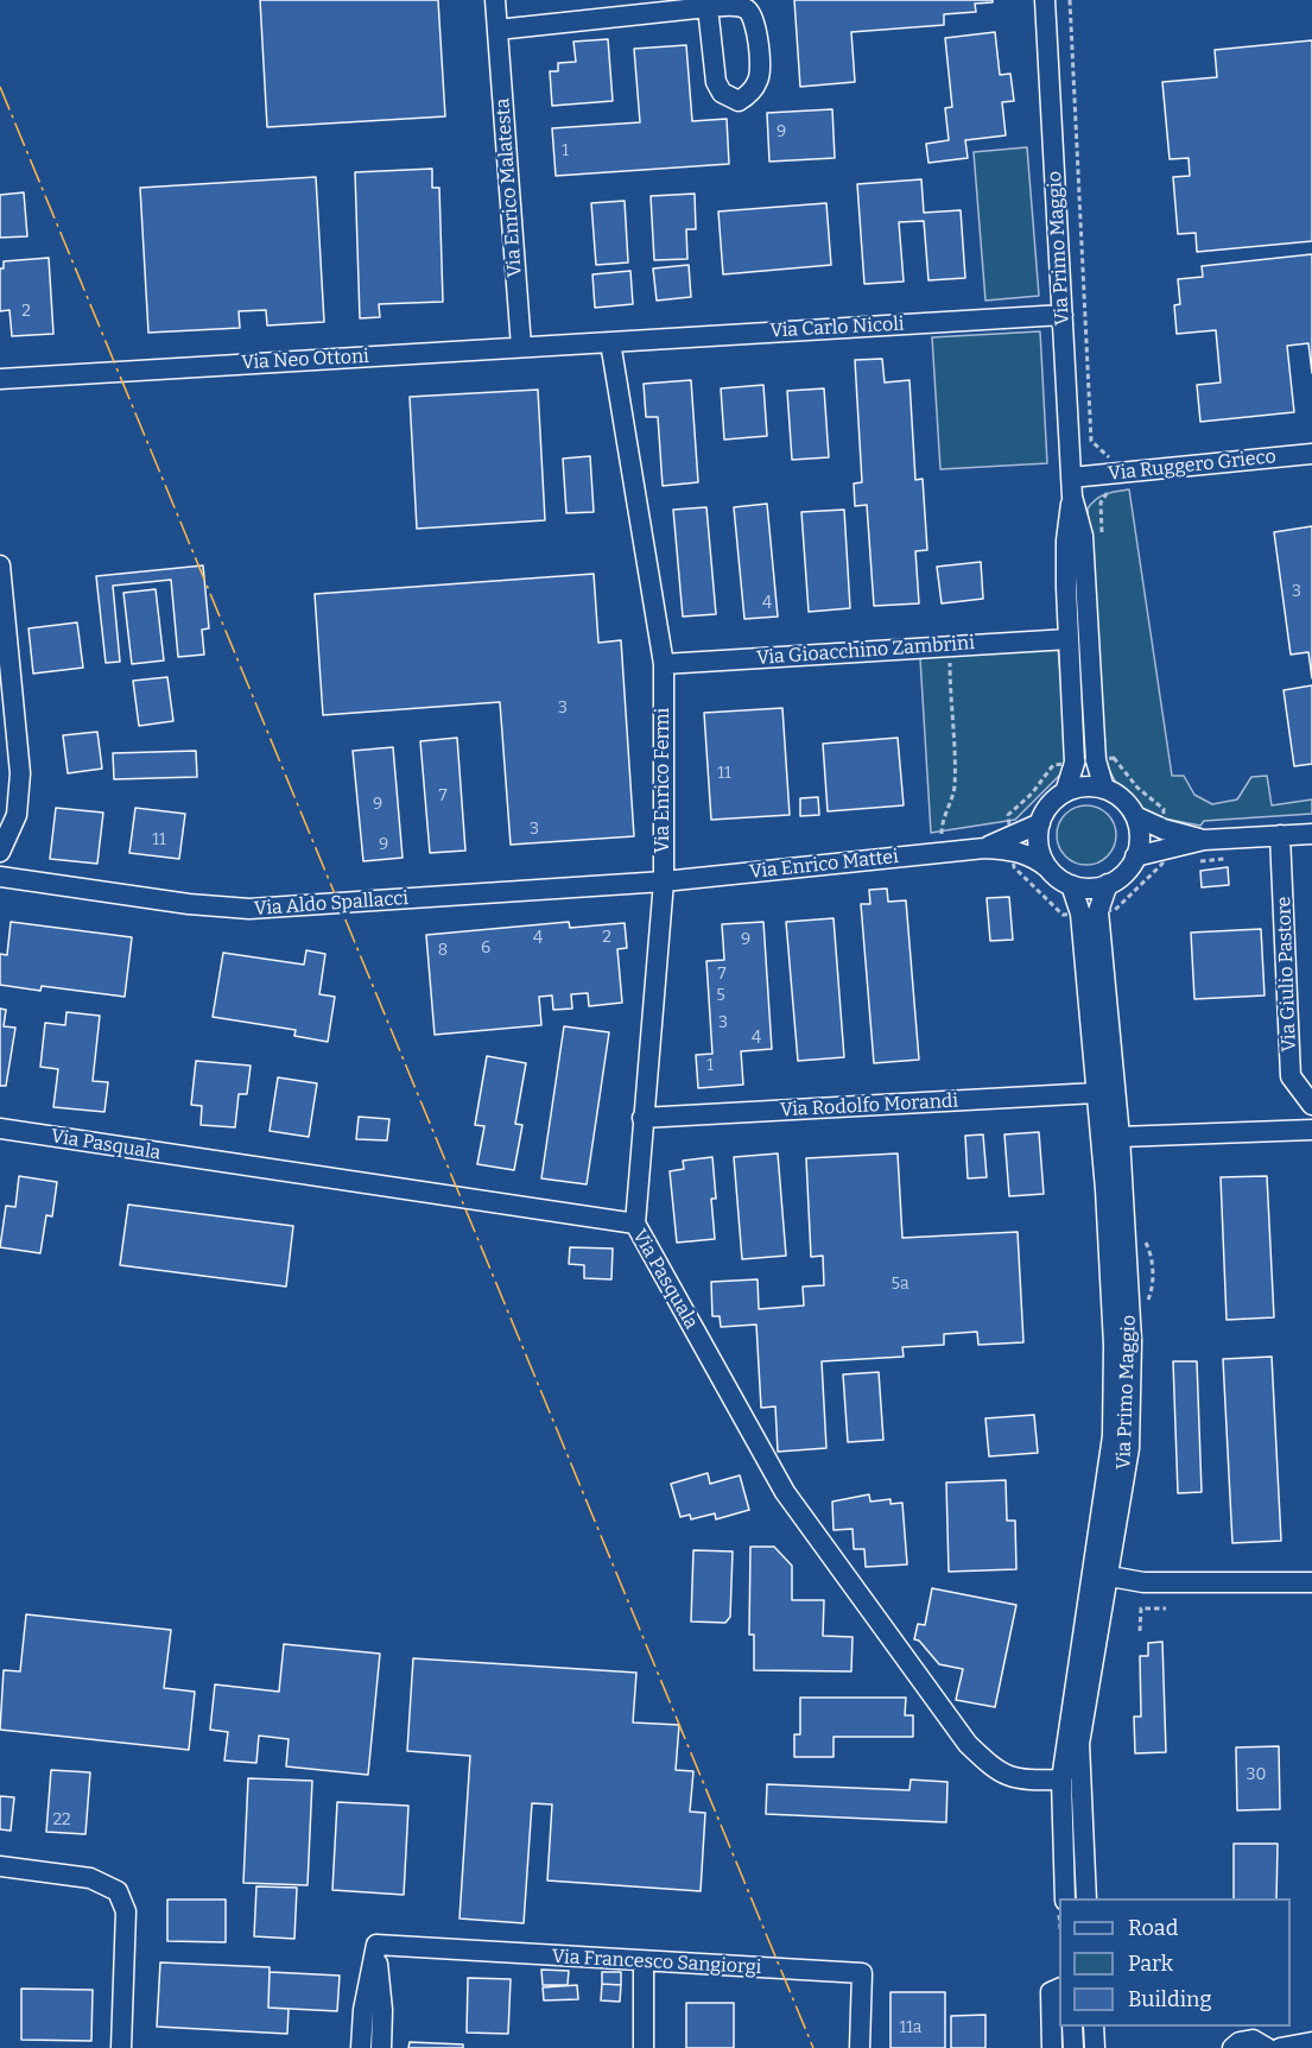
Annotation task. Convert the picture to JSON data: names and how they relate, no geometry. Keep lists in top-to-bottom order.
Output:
{
  "streets": {
    "street": [
      "Via Enrico Malatesta",
      "Via Primo Maggio",
      "Via Carlo Nicoli",
      "Via Neo Ottoni",
      "Via Ruggero Grieco",
      "Via Gioacchino Zambrini",
      "Via Enrico Fermi",
      "Via Enrico Mattei",
      "Via Aldo Spallacci",
      "Via Giulio Pastore",
      "Via Rodolfo Morandi",
      "Via Pasquala",
      "Via Francesco Sangiorgi"
    ]
  },
  "crossings": [
    ["Via Enrico Malatesta", "Via Neo Ottoni"],
    ["Via Primo Maggio", "Via Carlo Nicoli"],
    ["Via Primo Maggio", "Via Ruggero Grieco"],
    ["Via Primo Maggio", "Via Gioacchino Zambrini"],
    ["Via Primo Maggio", "Via Enrico Mattei"],
    ["Via Primo Maggio", "Via Rodolfo Morandi"],
    ["Via Primo Maggio", "Via Pasquala"],
    ["Via Carlo Nicoli", "Via Neo Ottoni"],
    ["Via Carlo Nicoli", "Via Enrico Fermi"],
    ["Via Neo Ottoni", "Via Enrico Fermi"],
    ["Via Gioacchino Zambrini", "Via Enrico Fermi"],
    ["Via Enrico Fermi", "Via Enrico Mattei"],
    ["Via Enrico Fermi", "Via Aldo Spallacci"],
    ["Via Enrico Fermi", "Via Rodolfo Morandi"],
    ["Via Enrico Fermi", "Via Pasquala"],
    ["Via Enrico Mattei", "Via Aldo Spallacci"]
  ],
  "house_numbers": [
    "9",
    "1",
    "2",
    "3",
    "4",
    "3",
    "11",
    "7",
    "9",
    "3",
    "11",
    "9",
    "2",
    "4",
    "9",
    "6",
    "8",
    "7",
    "5",
    "3",
    "4",
    "1",
    "5a",
    "30",
    "22",
    "11a"
  ],
  "legend": ["Road", "Park", "Building"]
}
